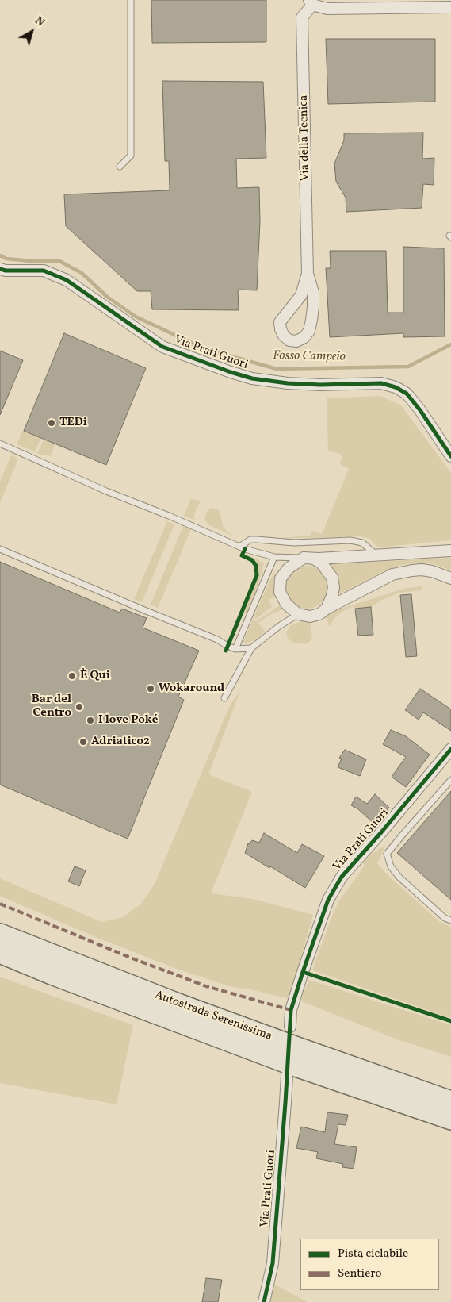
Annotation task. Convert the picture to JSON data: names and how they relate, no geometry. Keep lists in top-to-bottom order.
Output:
{
  "streets": {
    "highway": ["Autostrada Serenissima"],
    "street": ["Via della Tecnica", "Via Prati Guori"]
  },
  "water": ["Fosso Campeio"],
  "places": [
    "TEDi",
    "È Qui",
    "Wokaround",
    "Bar del Centro",
    "I love Poké",
    "Adriatico2"
  ],
  "legend": ["Pista ciclabile", "Sentiero"],
  "north": "top right"
}
